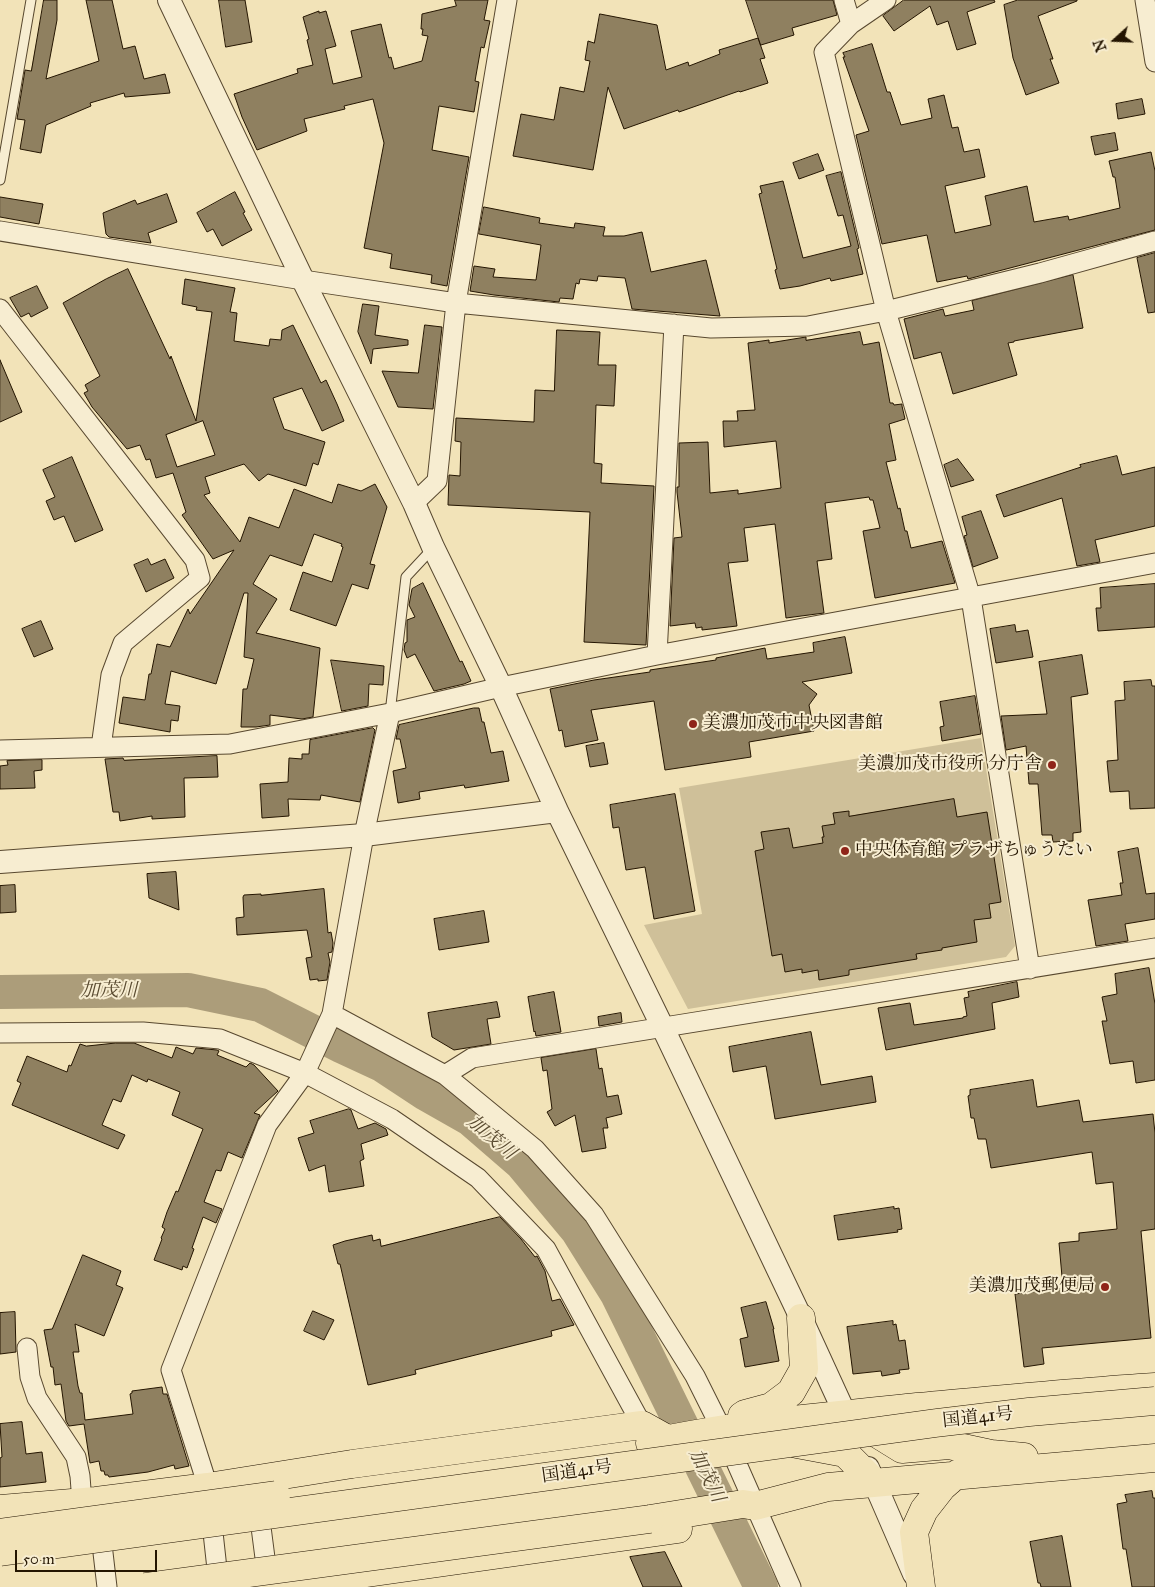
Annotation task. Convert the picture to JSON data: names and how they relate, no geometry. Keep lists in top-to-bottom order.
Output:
{
  "streets": {
    "highway": ["国道41号"]
  },
  "water": ["加茂川"],
  "places": [
    "美濃加茂市中央図書館",
    "美濃加茂市役所 分庁舎",
    "中央体育館 プラザちゅうたい",
    "美濃加茂郵便局"
  ],
  "scale_bar": "50 m",
  "north": "left"
}
